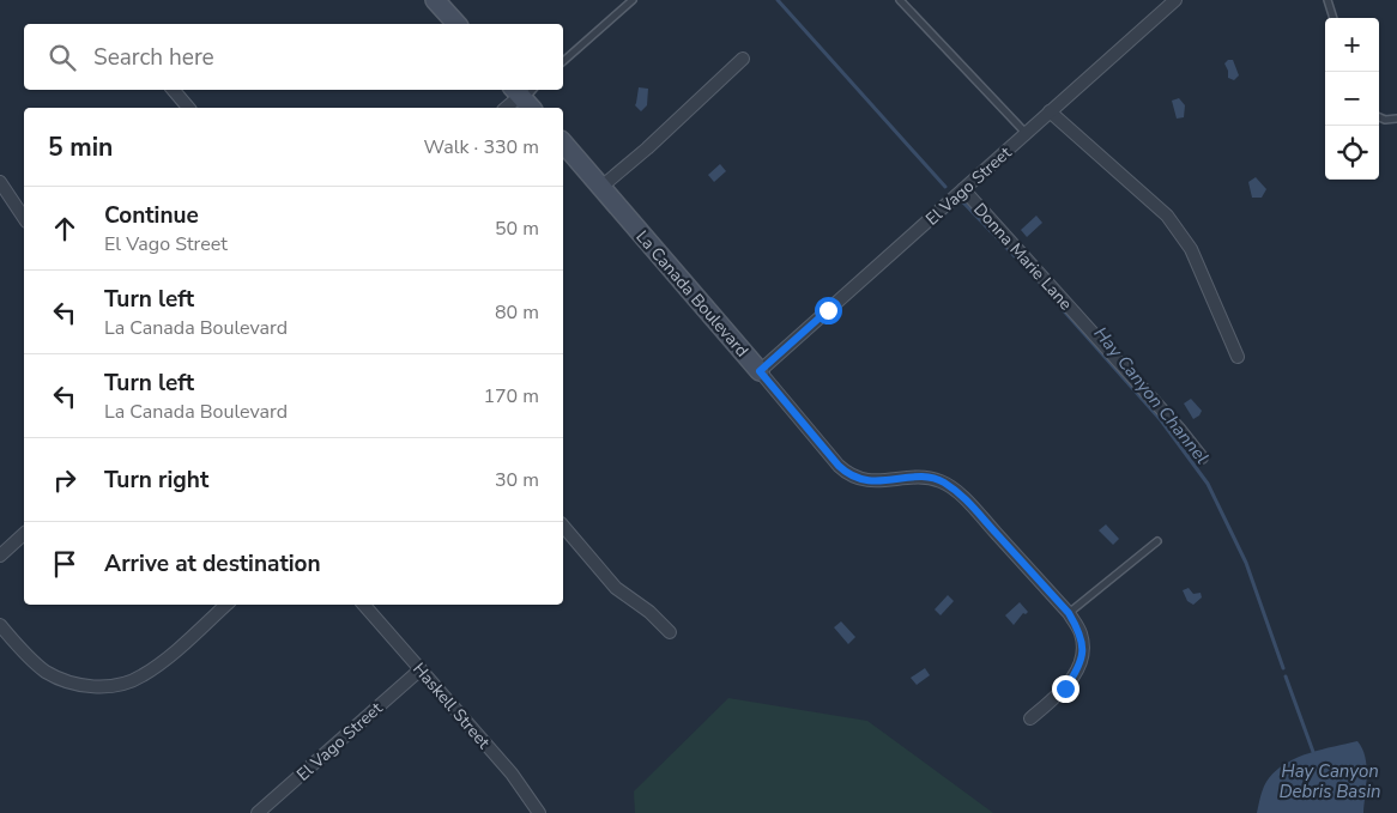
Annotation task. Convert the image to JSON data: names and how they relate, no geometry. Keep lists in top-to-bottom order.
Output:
{
  "streets": {
    "street": [
      "El Vago Street",
      "Donna Marie Lane",
      "La Canada Boulevard",
      "Haskell Street"
    ]
  },
  "crossings": [
    ["El Vago Street", "Donna Marie Lane"],
    ["El Vago Street", "La Canada Boulevard"],
    ["El Vago Street", "Haskell Street"]
  ],
  "water": ["Hay Canyon Channel", "Hay Canyon Debris Basin"],
  "page": {
    "map_buttons": ["+", "−"],
    "search": "Search here",
    "heading": ["5 min", "Walk · 330 m"],
    "list": [
      ["Continue", "El Vago Street", "50 m"],
      ["Turn left", "La Canada Boulevard", "80 m"],
      ["Turn left", "La Canada Boulevard", "170 m"],
      ["Turn right", "30 m"],
      "Arrive at destination"
    ]
  }
}
